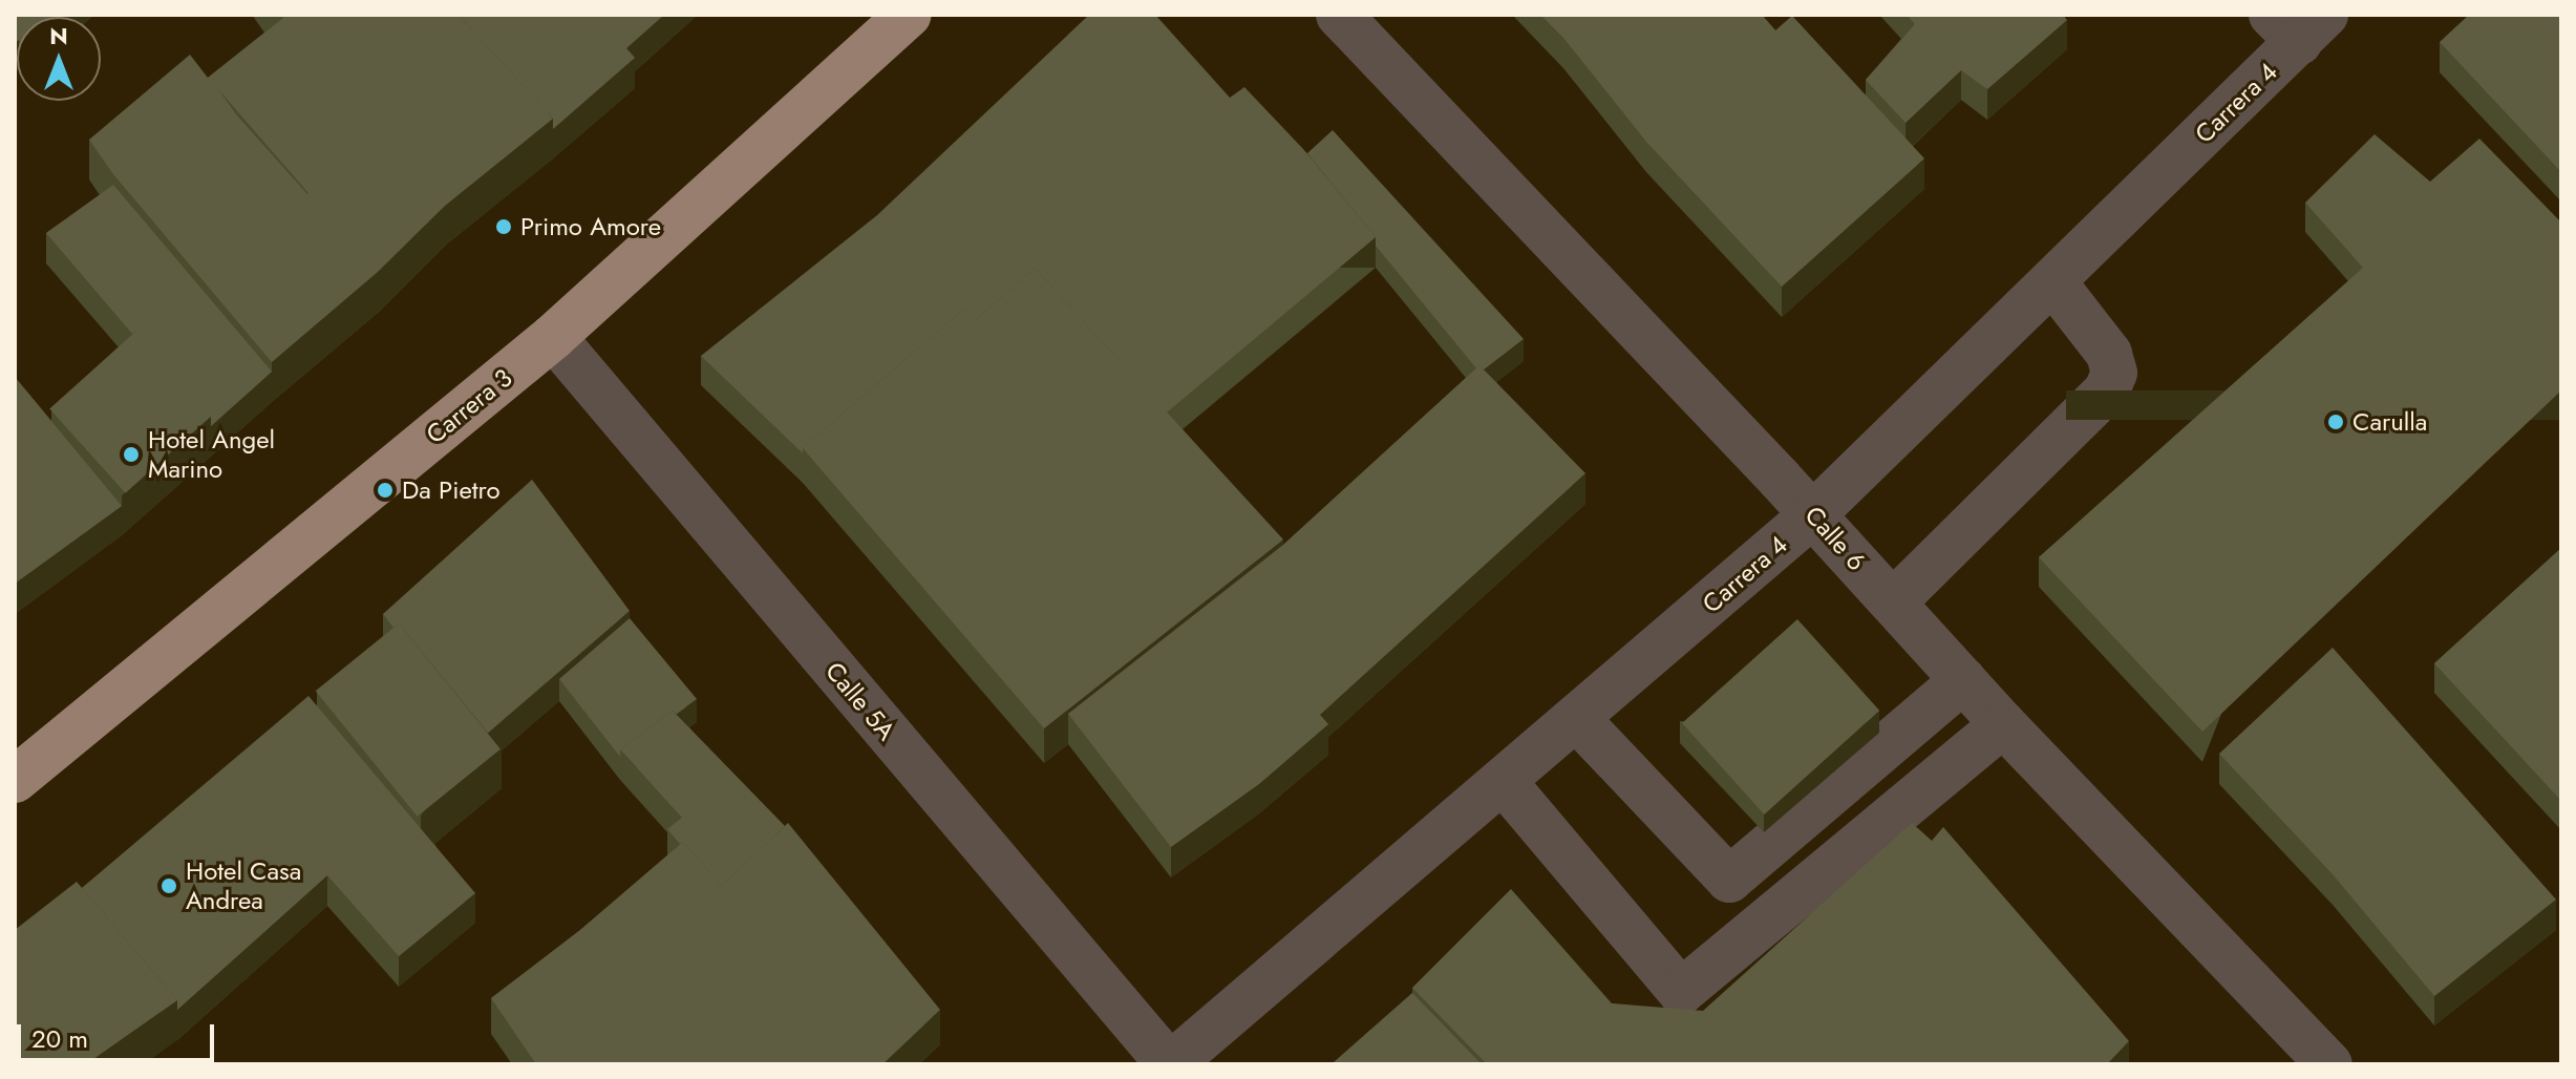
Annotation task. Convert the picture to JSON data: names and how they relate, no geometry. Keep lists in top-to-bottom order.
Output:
{
  "streets": {
    "main road": ["Carrera 3"],
    "street": ["Carrera 4", "Calle 6", "Calle 5A"]
  },
  "crossings": [
    ["Carrera 4", "Calle 6"],
    ["Carrera 4", "Calle 5A"],
    ["Carrera 3", "Calle 5A"]
  ],
  "places": [
    "Primo Amore",
    "Carulla",
    "Hotel Angel Marino",
    "Da Pietro",
    "Hotel Casa Andrea"
  ],
  "scale_bar": "20 m",
  "north": "top"
}
